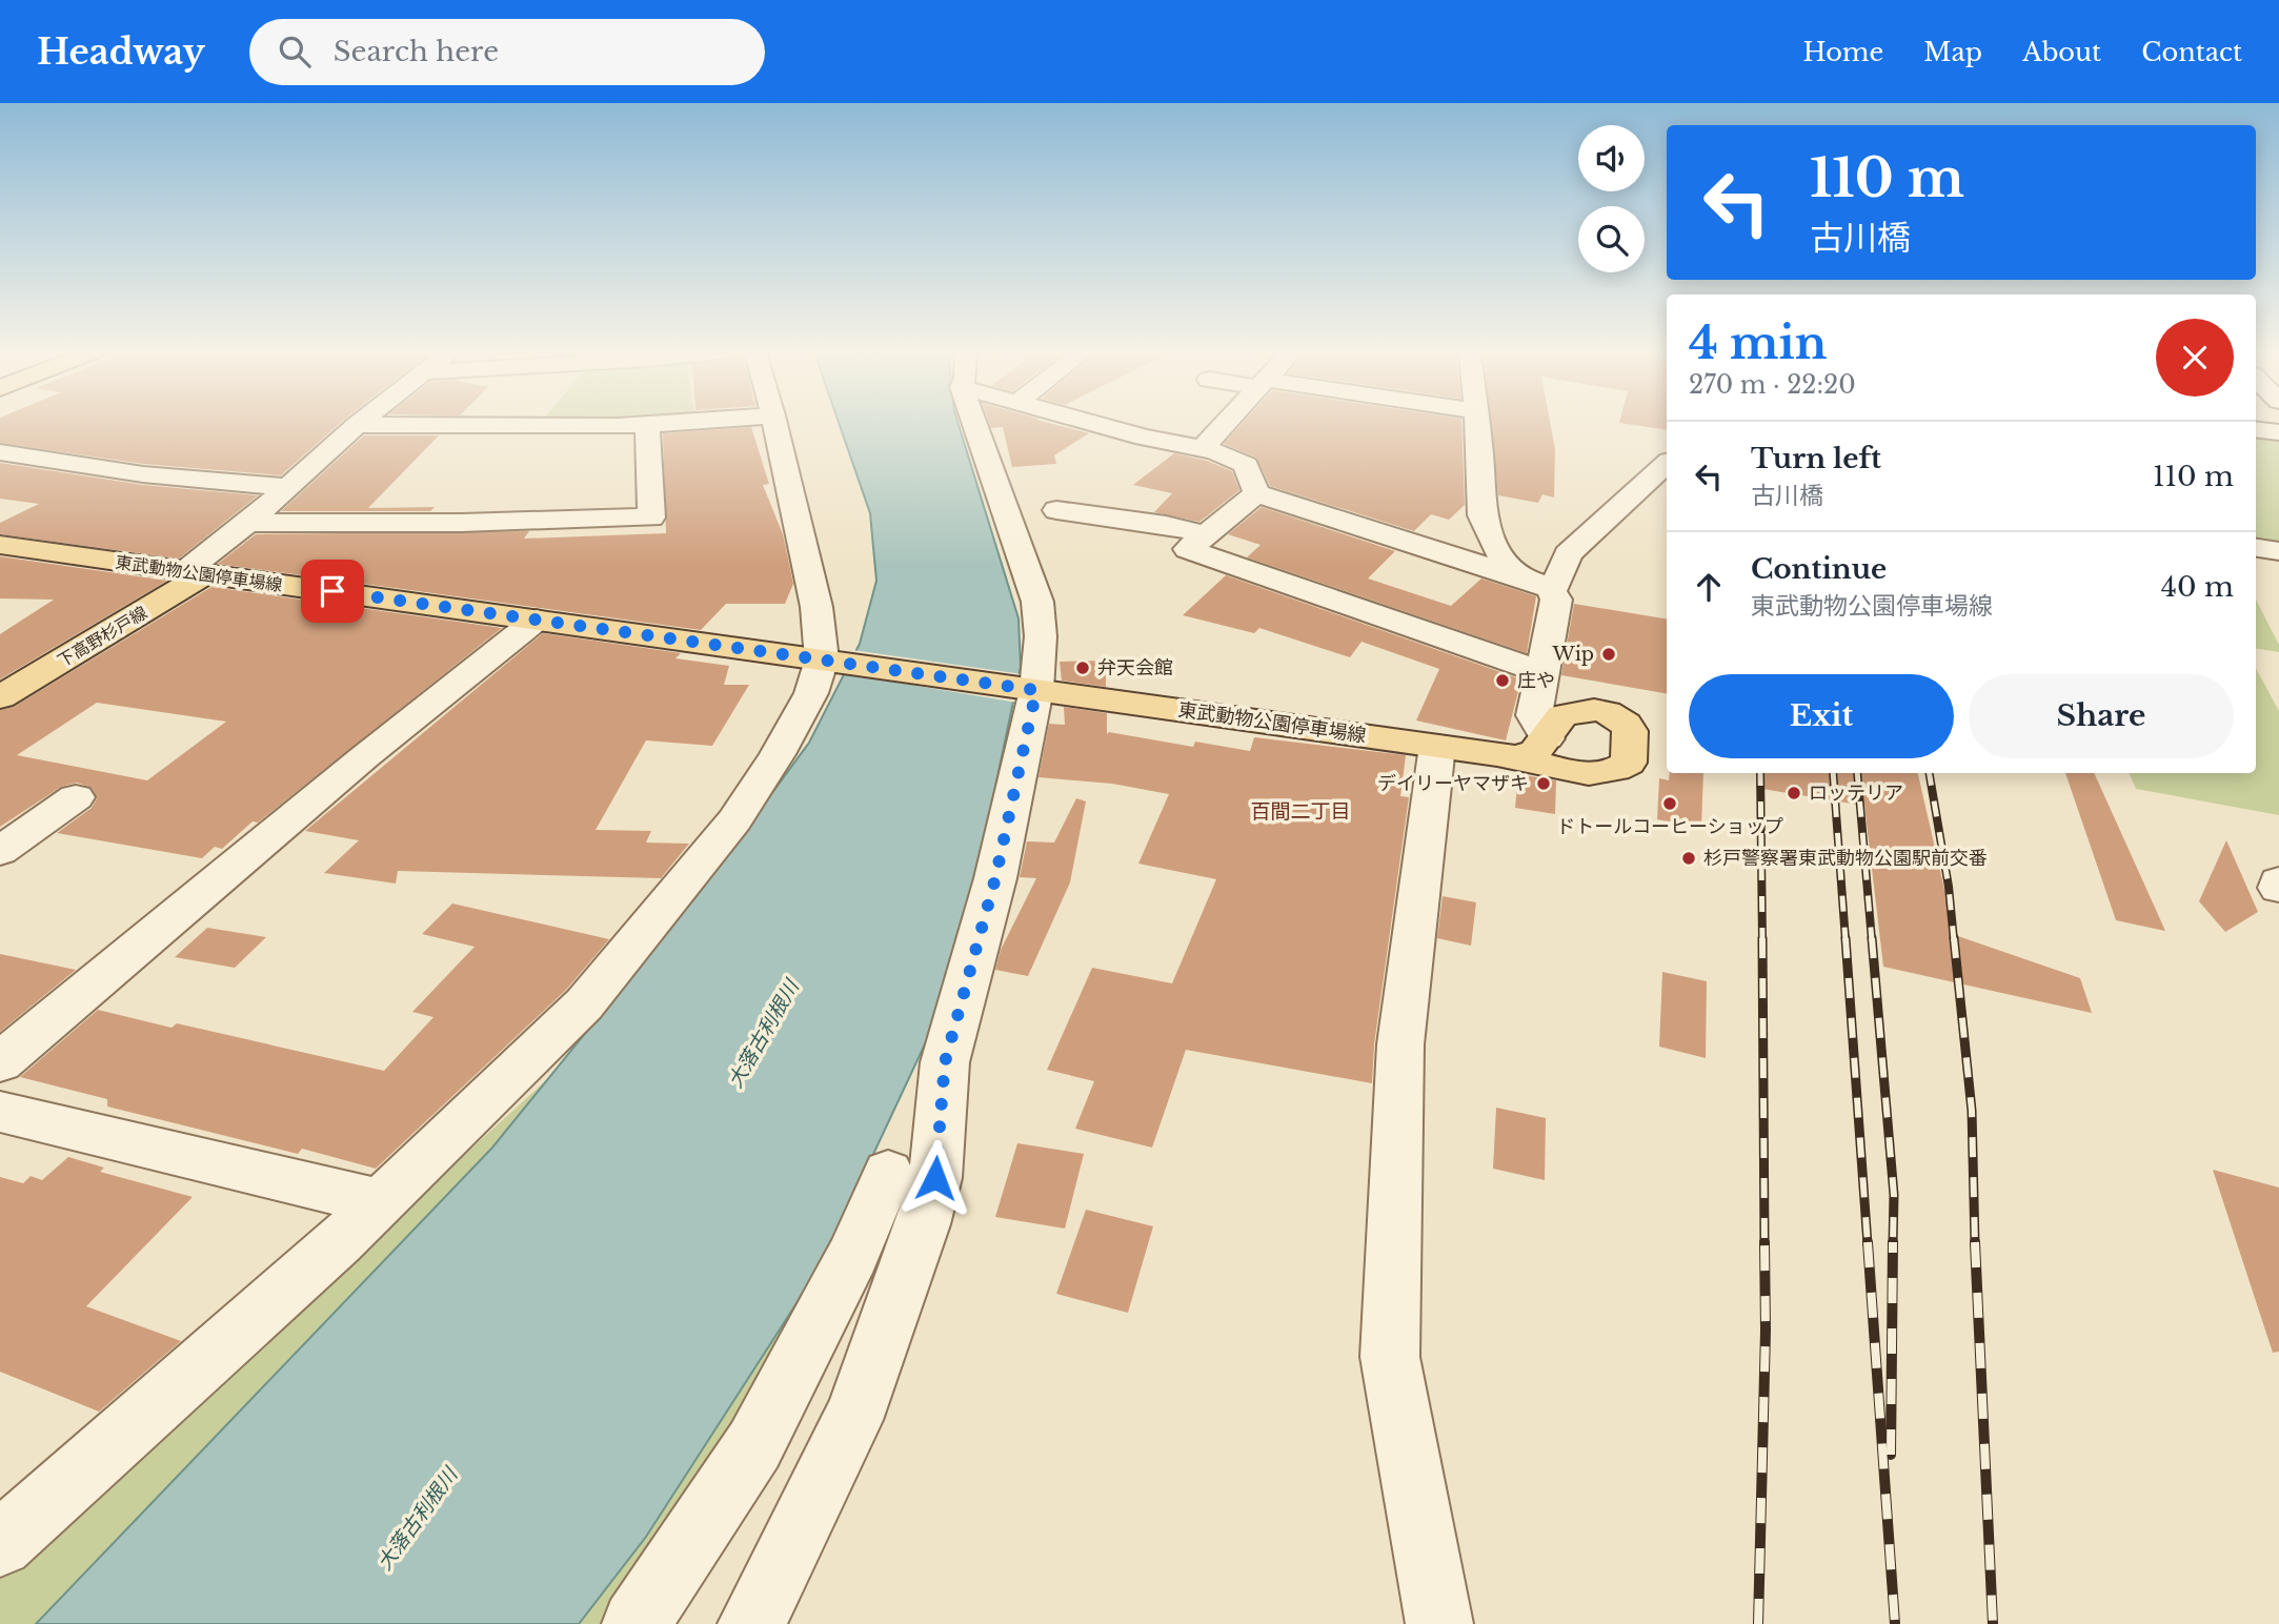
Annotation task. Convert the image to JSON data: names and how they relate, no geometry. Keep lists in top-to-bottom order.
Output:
{
  "streets": {
    "main road": ["東武動物公園停車場線", "下高野杉戸線"]
  },
  "crossings": [
    ["東武動物公園停車場線", "下高野杉戸線"]
  ],
  "districts": ["百間二丁目"],
  "water": ["大落古利根川"],
  "places": [
    "Wip",
    "弁天会館",
    "庄や",
    "デイリーヤマザキ",
    "ロッテリア",
    "ドトールコーヒーショップ",
    "杉戸警察署東武動物公園駅前交番"
  ],
  "page": {
    "header": "Headway",
    "search": "Search here",
    "nav": [
      "Home",
      "Map",
      "About",
      "Contact"
    ],
    "turn": ["110 m", "古川橋"],
    "heading": ["4 min", "270 m · 22:20"],
    "list": [
      {
        "name": "Turn left",
        "note": "古川橋",
        "value": "110 m"
      },
      {
        "name": "Continue",
        "note": "東武動物公園停車場線",
        "value": "40 m"
      }
    ],
    "buttons": ["Exit", "Share"]
  }
}
